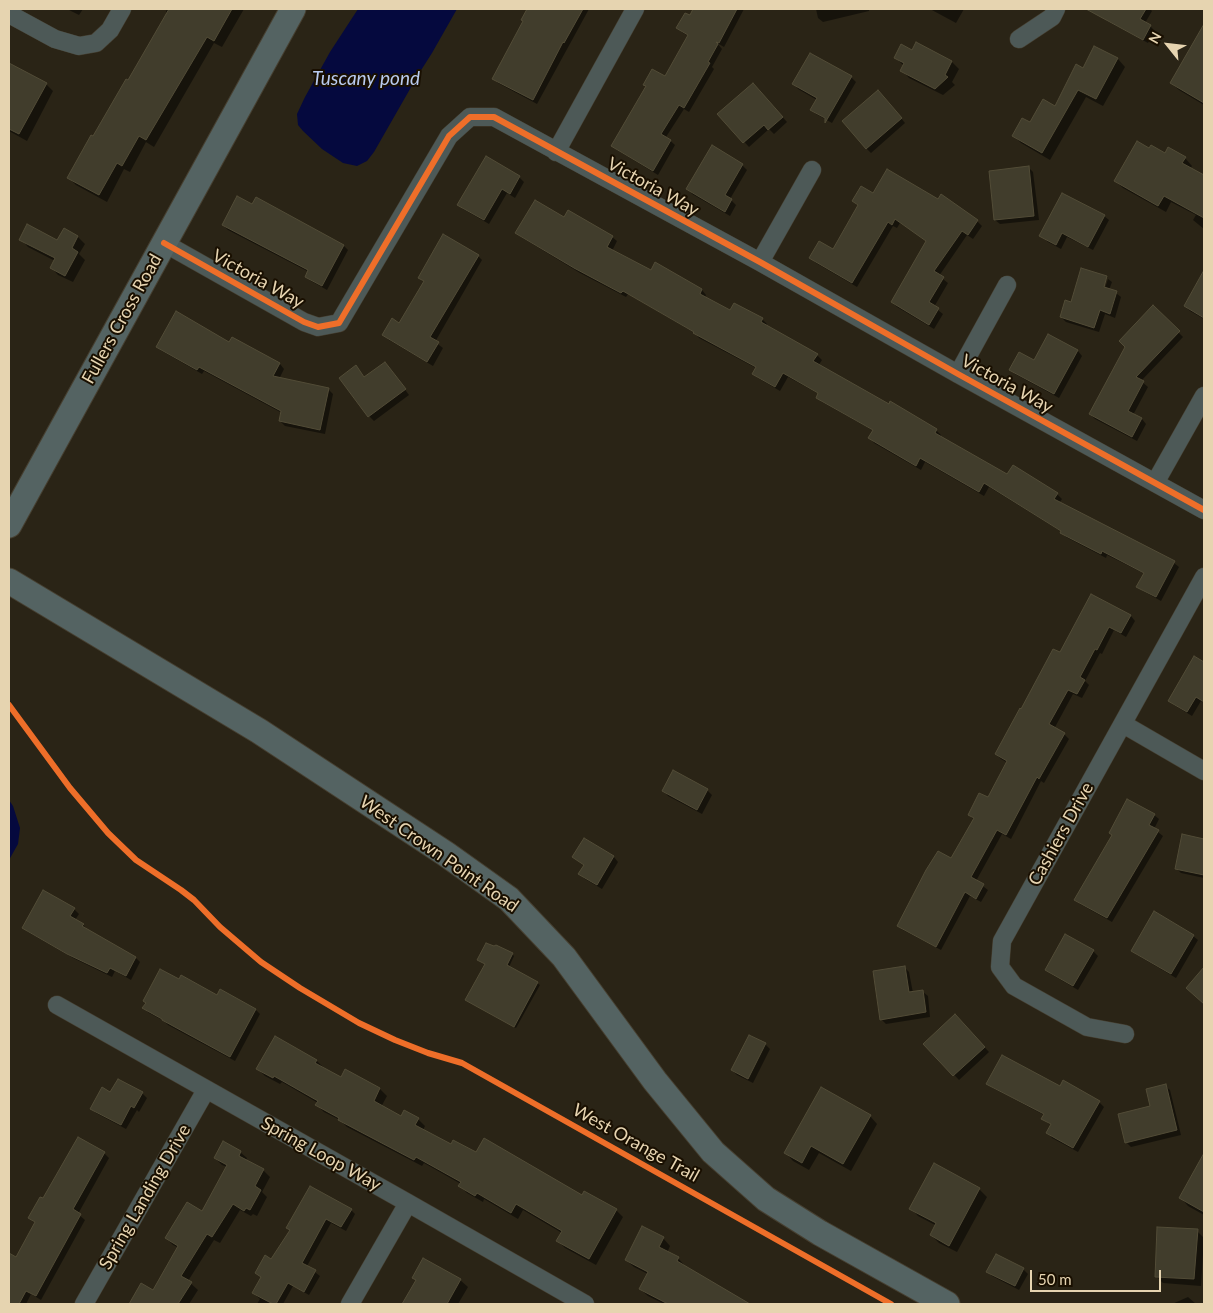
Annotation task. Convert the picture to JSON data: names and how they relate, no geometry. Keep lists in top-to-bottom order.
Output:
{
  "streets": {
    "street": [
      "Victoria Way",
      "Fullers Cross Road",
      "Cashiers Drive",
      "West Crown Point Road",
      "Spring Loop Way",
      "Spring Landing Drive"
    ],
    "cycle path": ["West Orange Trail"]
  },
  "crossings": [
    ["Victoria Way", "Fullers Cross Road"],
    ["Spring Loop Way", "Spring Landing Drive"]
  ],
  "water": ["Tuscany pond"],
  "scale_bar": "50 m",
  "north": "top left"
}
